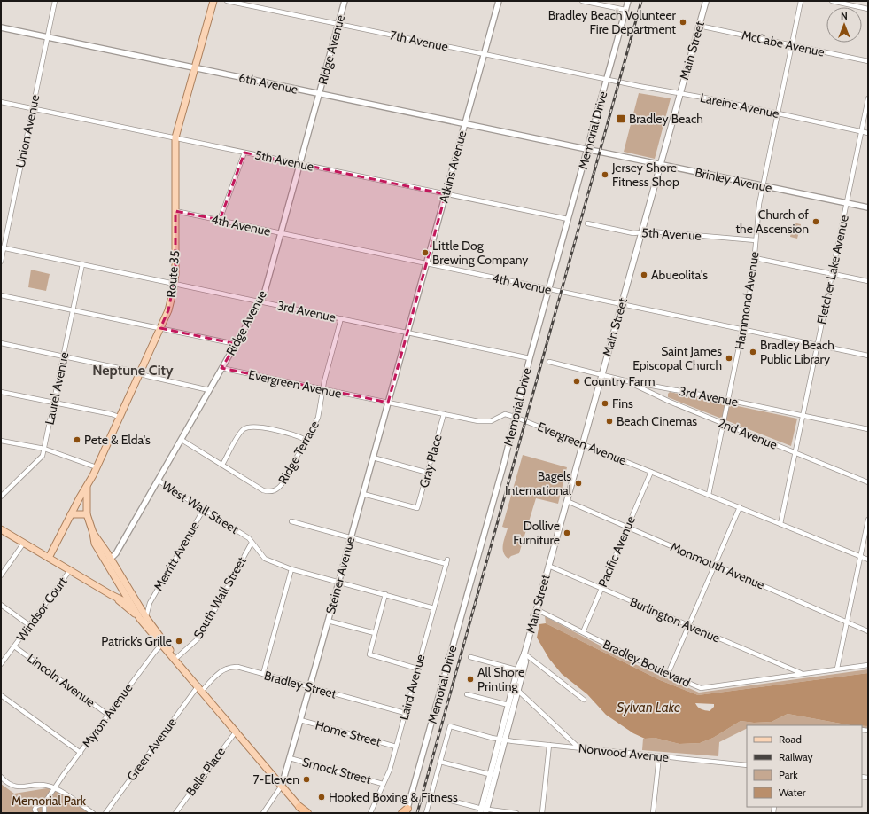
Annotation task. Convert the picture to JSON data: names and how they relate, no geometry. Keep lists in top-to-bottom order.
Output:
{
  "streets": {
    "main road": ["Main Street", "Route 35"],
    "street": [
      "7th Avenue",
      "McCabe Avenue",
      "Ridge Avenue",
      "6th Avenue",
      "Lareine Avenue",
      "Memorial Drive",
      "Union Avenue",
      "5th Avenue",
      "Atkins Avenue",
      "Brinley Avenue",
      "4th Avenue",
      "Fletcher Lake Avenue",
      "Hammond Avenue",
      "3rd Avenue",
      "Evergreen Avenue",
      "Laurel Avenue",
      "2nd Avenue",
      "Ridge Terrace",
      "Gray Place",
      "West Wall Street",
      "Pacific Avenue",
      "Merritt Avenue",
      "Monmouth Avenue",
      "Steiner Avenue",
      "South Wall Street",
      "Windsor Court",
      "Burlington Avenue",
      "Bradley Boulevard",
      "Lincoln Avenue",
      "Bradley Street",
      "Laird Avenue",
      "Myron Avenue",
      "Home Street",
      "Green Avenue",
      "Norwood Avenue",
      "Smock Street",
      "Belle Place"
    ]
  },
  "crossings": [
    ["7th Avenue", "Ridge Avenue"],
    ["7th Avenue", "Lareine Avenue"],
    ["7th Avenue", "Memorial Drive"],
    ["7th Avenue", "Atkins Avenue"],
    ["McCabe Avenue", "Main Street"],
    ["McCabe Avenue", "Hammond Avenue"],
    ["Ridge Avenue", "6th Avenue"],
    ["Ridge Avenue", "5th Avenue"],
    ["Ridge Avenue", "4th Avenue"],
    ["Ridge Avenue", "3rd Avenue"],
    ["Ridge Avenue", "Evergreen Avenue"],
    ["Ridge Avenue", "Ridge Terrace"],
    ["Ridge Avenue", "West Wall Street"],
    ["Main Street", "Lareine Avenue"],
    ["Main Street", "5th Avenue"],
    ["Main Street", "Brinley Avenue"],
    ["Main Street", "4th Avenue"],
    ["Main Street", "3rd Avenue"],
    ["Main Street", "Evergreen Avenue"],
    ["Main Street", "Monmouth Avenue"],
    ["Main Street", "Burlington Avenue"],
    ["Main Street", "Bradley Boulevard"],
    ["Main Street", "Norwood Avenue"],
    ["6th Avenue", "Memorial Drive"],
    ["6th Avenue", "Union Avenue"],
    ["6th Avenue", "Atkins Avenue"],
    ["6th Avenue", "Brinley Avenue"],
    ["6th Avenue", "Route 35"],
    ["Lareine Avenue", "Memorial Drive"],
    ["Lareine Avenue", "Fletcher Lake Avenue"],
    ["Lareine Avenue", "Hammond Avenue"],
    ["Memorial Drive", "5th Avenue"],
    ["Memorial Drive", "4th Avenue"],
    ["Memorial Drive", "3rd Avenue"],
    ["Memorial Drive", "Evergreen Avenue"],
    ["Union Avenue", "5th Avenue"],
    ["Union Avenue", "3rd Avenue"],
    ["5th Avenue", "Atkins Avenue"],
    ["5th Avenue", "Route 35"],
    ["5th Avenue", "Hammond Avenue"],
    ["Atkins Avenue", "4th Avenue"],
    ["Atkins Avenue", "3rd Avenue"],
    ["Atkins Avenue", "Steiner Avenue"],
    ["Brinley Avenue", "Fletcher Lake Avenue"],
    ["Brinley Avenue", "Hammond Avenue"],
    ["4th Avenue", "Fletcher Lake Avenue"],
    ["4th Avenue", "Route 35"],
    ["4th Avenue", "Hammond Avenue"],
    ["Fletcher Lake Avenue", "3rd Avenue"],
    ["Fletcher Lake Avenue", "Evergreen Avenue"],
    ["Fletcher Lake Avenue", "2nd Avenue"],
    ["Route 35", "3rd Avenue"],
    ["Hammond Avenue", "3rd Avenue"],
    ["Hammond Avenue", "Evergreen Avenue"],
    ["Hammond Avenue", "2nd Avenue"],
    ["3rd Avenue", "Laurel Avenue"],
    ["3rd Avenue", "2nd Avenue"],
    ["3rd Avenue", "Ridge Terrace"],
    ["3rd Avenue", "Steiner Avenue"],
    ["Evergreen Avenue", "Ridge Terrace"],
    ["Evergreen Avenue", "Gray Place"],
    ["Evergreen Avenue", "Pacific Avenue"],
    ["Evergreen Avenue", "Steiner Avenue"],
    ["Gray Place", "Steiner Avenue"],
    ["West Wall Street", "Merritt Avenue"],
    ["West Wall Street", "South Wall Street"],
    ["Pacific Avenue", "Monmouth Avenue"],
    ["Pacific Avenue", "Burlington Avenue"],
    ["Pacific Avenue", "Bradley Boulevard"],
    ["Steiner Avenue", "Bradley Street"],
    ["Steiner Avenue", "Home Street"],
    ["Steiner Avenue", "Smock Street"],
    ["Windsor Court", "Lincoln Avenue"],
    ["Burlington Avenue", "Bradley Boulevard"],
    ["Lincoln Avenue", "Myron Avenue"],
    ["Bradley Street", "Laird Avenue"],
    ["Bradley Street", "Green Avenue"],
    ["Laird Avenue", "Home Street"],
    ["Laird Avenue", "Smock Street"]
  ],
  "districts": ["Neptune City"],
  "water": ["Sylvan Lake"],
  "parks": ["Memorial Park"],
  "places": {
    "other": [
      "Bradley Beach Volunteer Fire Department",
      "Jersey Shore Fitness Shop",
      "Church of the Ascension",
      "Little Dog Brewing Company",
      "Abueolita's",
      "Bradley Beach Public Library",
      "Saint James Episcopal Church",
      "Country Farm",
      "Fins",
      "Beach Cinemas",
      "Pete & Elda's",
      "Bagels International",
      "Dollive Furniture",
      "Patrick’s Grille",
      "All Shore Printing",
      "7-Eleven",
      "Hooked Boxing & Fitness"
    ],
    "transit": ["Bradley Beach"]
  },
  "legend": [
    "Road",
    "Railway",
    "Park",
    "Water"
  ],
  "north": "top"
}
